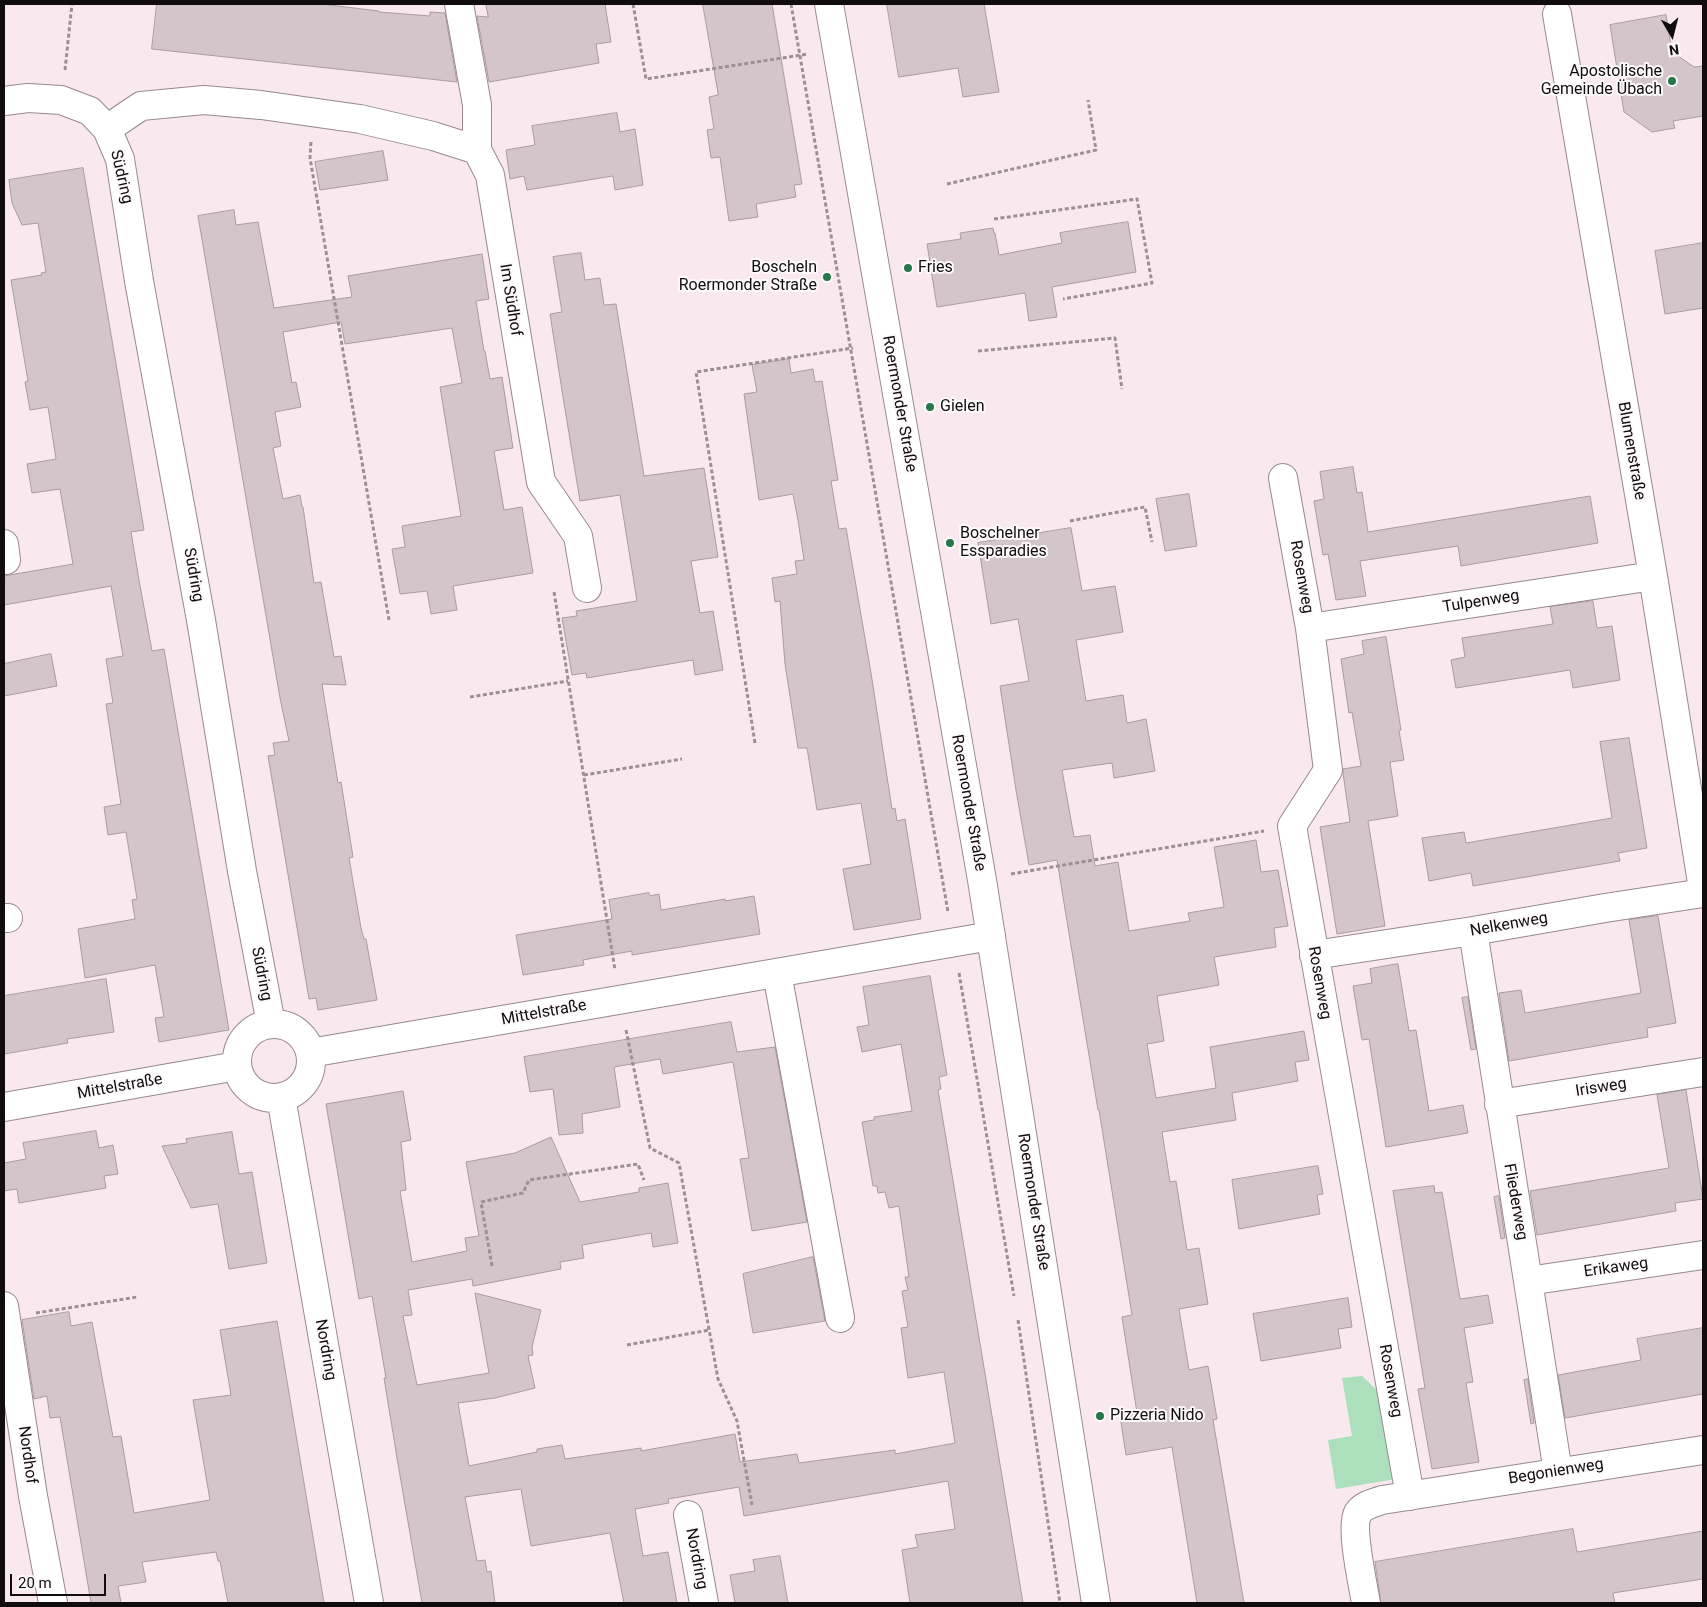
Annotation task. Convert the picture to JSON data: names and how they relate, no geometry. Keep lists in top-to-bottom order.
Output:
{
  "streets": {
    "street": [
      "Südring",
      "Im Südhof",
      "Roermonder Straße",
      "Blumenstraße",
      "Rosenweg",
      "Tulpenweg",
      "Nelkenweg",
      "Mittelstraße",
      "Irisweg",
      "Fliederweg",
      "Erikaweg",
      "Nordring",
      "Nordhof",
      "Begonienweg"
    ]
  },
  "crossings": [
    ["Südring", "Im Südhof"],
    ["Südring", "Mittelstraße"],
    ["Südring", "Nordring"],
    ["Roermonder Straße", "Mittelstraße"],
    ["Blumenstraße", "Tulpenweg"],
    ["Rosenweg", "Tulpenweg"],
    ["Rosenweg", "Nelkenweg"],
    ["Rosenweg", "Begonienweg"],
    ["Nelkenweg", "Fliederweg"],
    ["Mittelstraße", "Nordring"],
    ["Irisweg", "Fliederweg"],
    ["Fliederweg", "Erikaweg"],
    ["Fliederweg", "Begonienweg"]
  ],
  "places": [
    "Apostolische Gemeinde Übach",
    "Fries",
    "Boscheln Roermonder Straße",
    "Gielen",
    "Boschelner Essparadies",
    "Pizzeria Nido"
  ],
  "scale_bar": "20 m",
  "north": "bottom"
}
